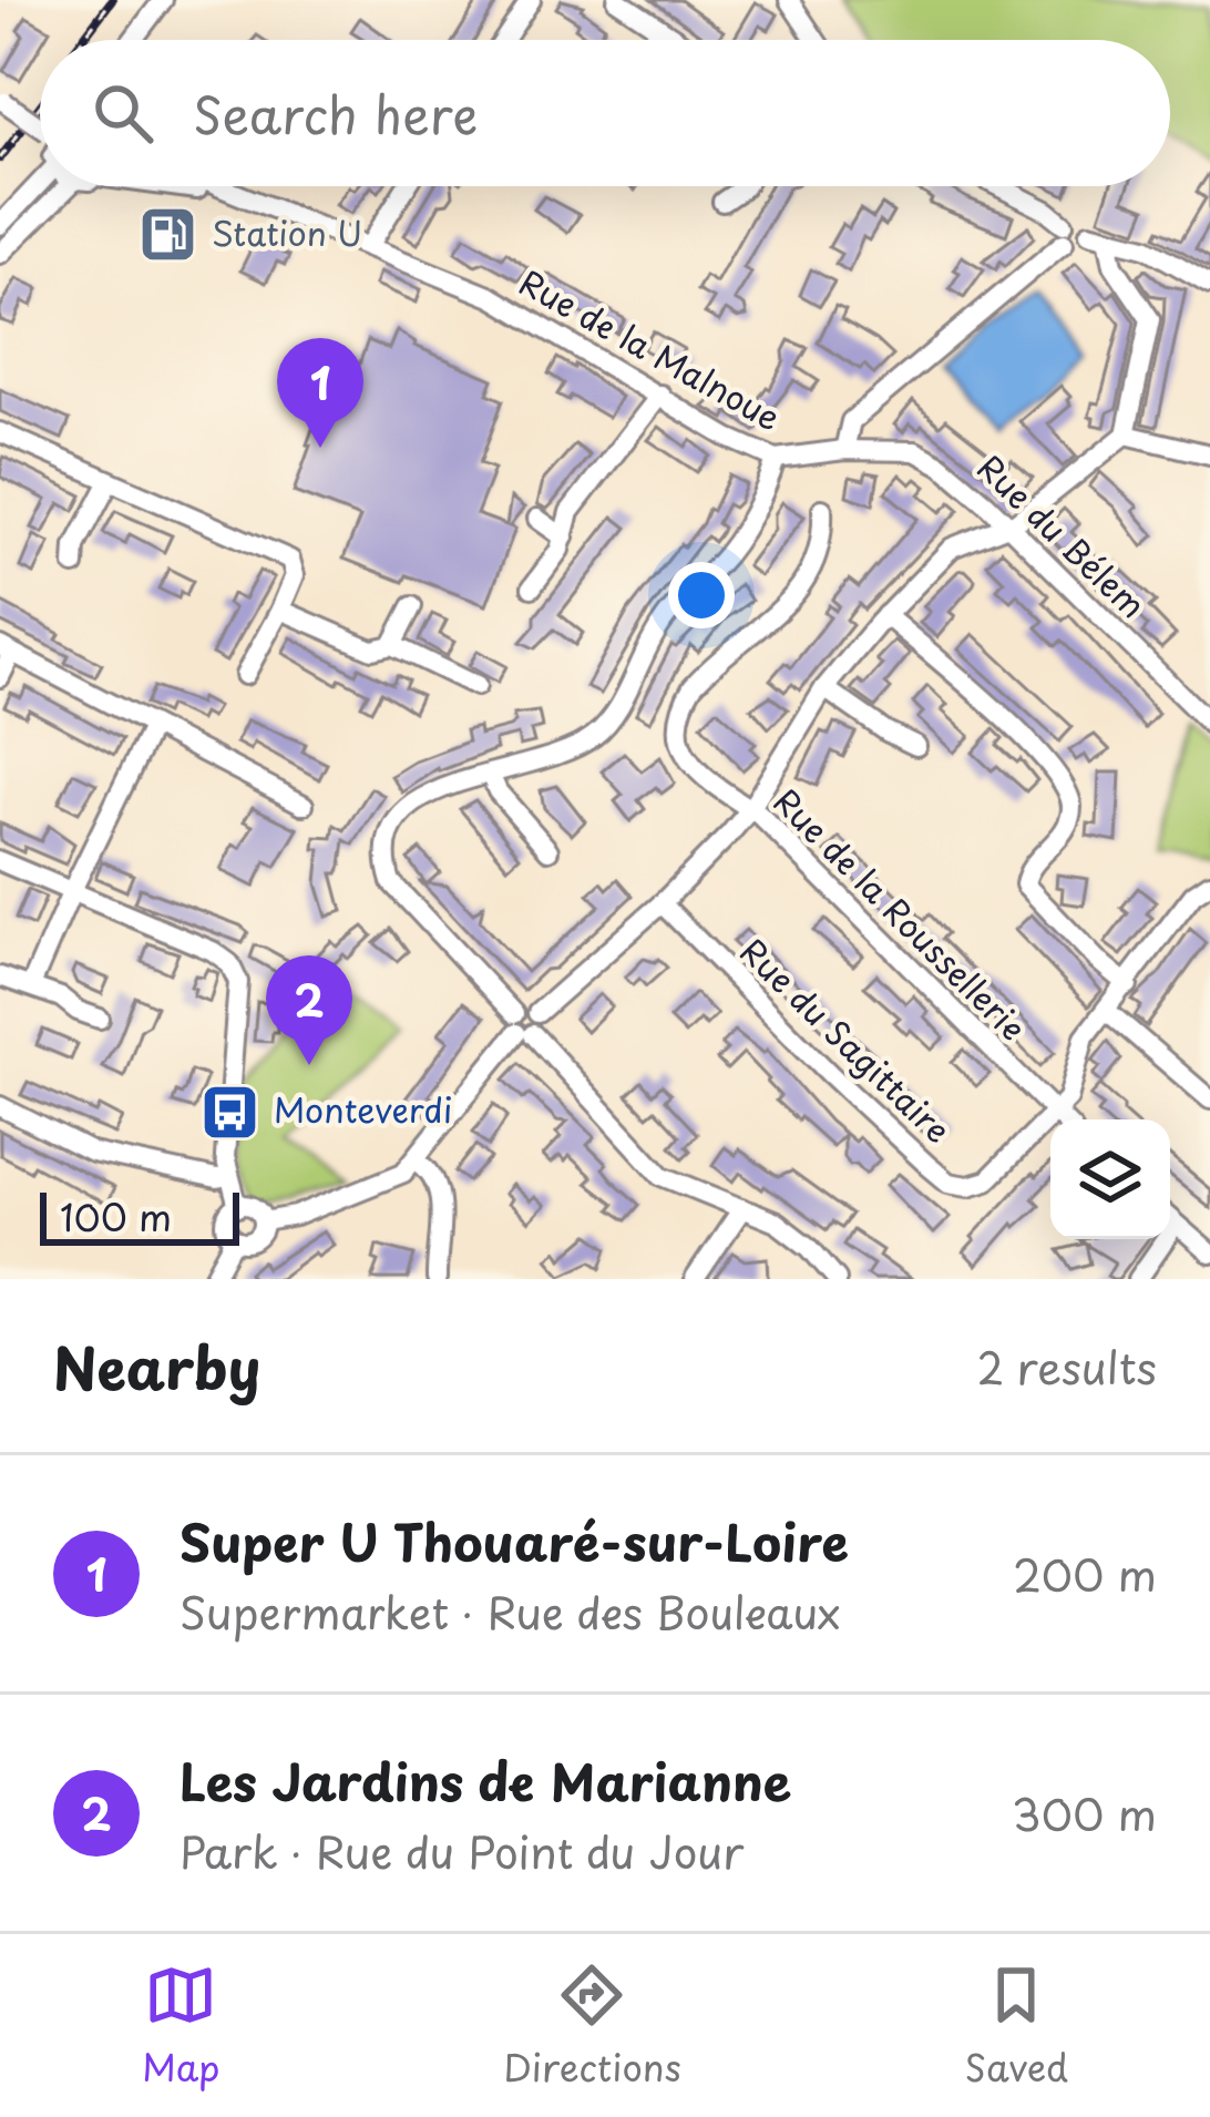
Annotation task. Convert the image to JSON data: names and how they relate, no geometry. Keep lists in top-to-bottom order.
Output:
{
  "streets": {
    "street": [
      "Rue de la Malnoue",
      "Rue du Bélem",
      "Rue de la Roussellerie",
      "Rue du Sagittaire"
    ]
  },
  "crossings": [
    ["Rue de la Malnoue", "Rue du Bélem"],
    ["Rue de la Roussellerie", "Rue du Sagittaire"]
  ],
  "places": {
    "fuel station": ["Station U"],
    "bus stop": ["Monteverdi"]
  },
  "scale_bar": "100 m",
  "page": {
    "search": "Search here",
    "pins": ["1", "2"],
    "scale": "100 m",
    "heading": ["Nearby", "2 results"],
    "list": [
      {
        "mark": "1",
        "name": "Super U Thouaré-sur-Loire",
        "note": "Supermarket · Rue des Bouleaux",
        "value": "200 m"
      },
      {
        "mark": "2",
        "name": "Les Jardins de Marianne",
        "note": "Park · Rue du Point du Jour",
        "value": "300 m"
      }
    ],
    "nav": ["Map", "Directions", "Saved"]
  }
}
